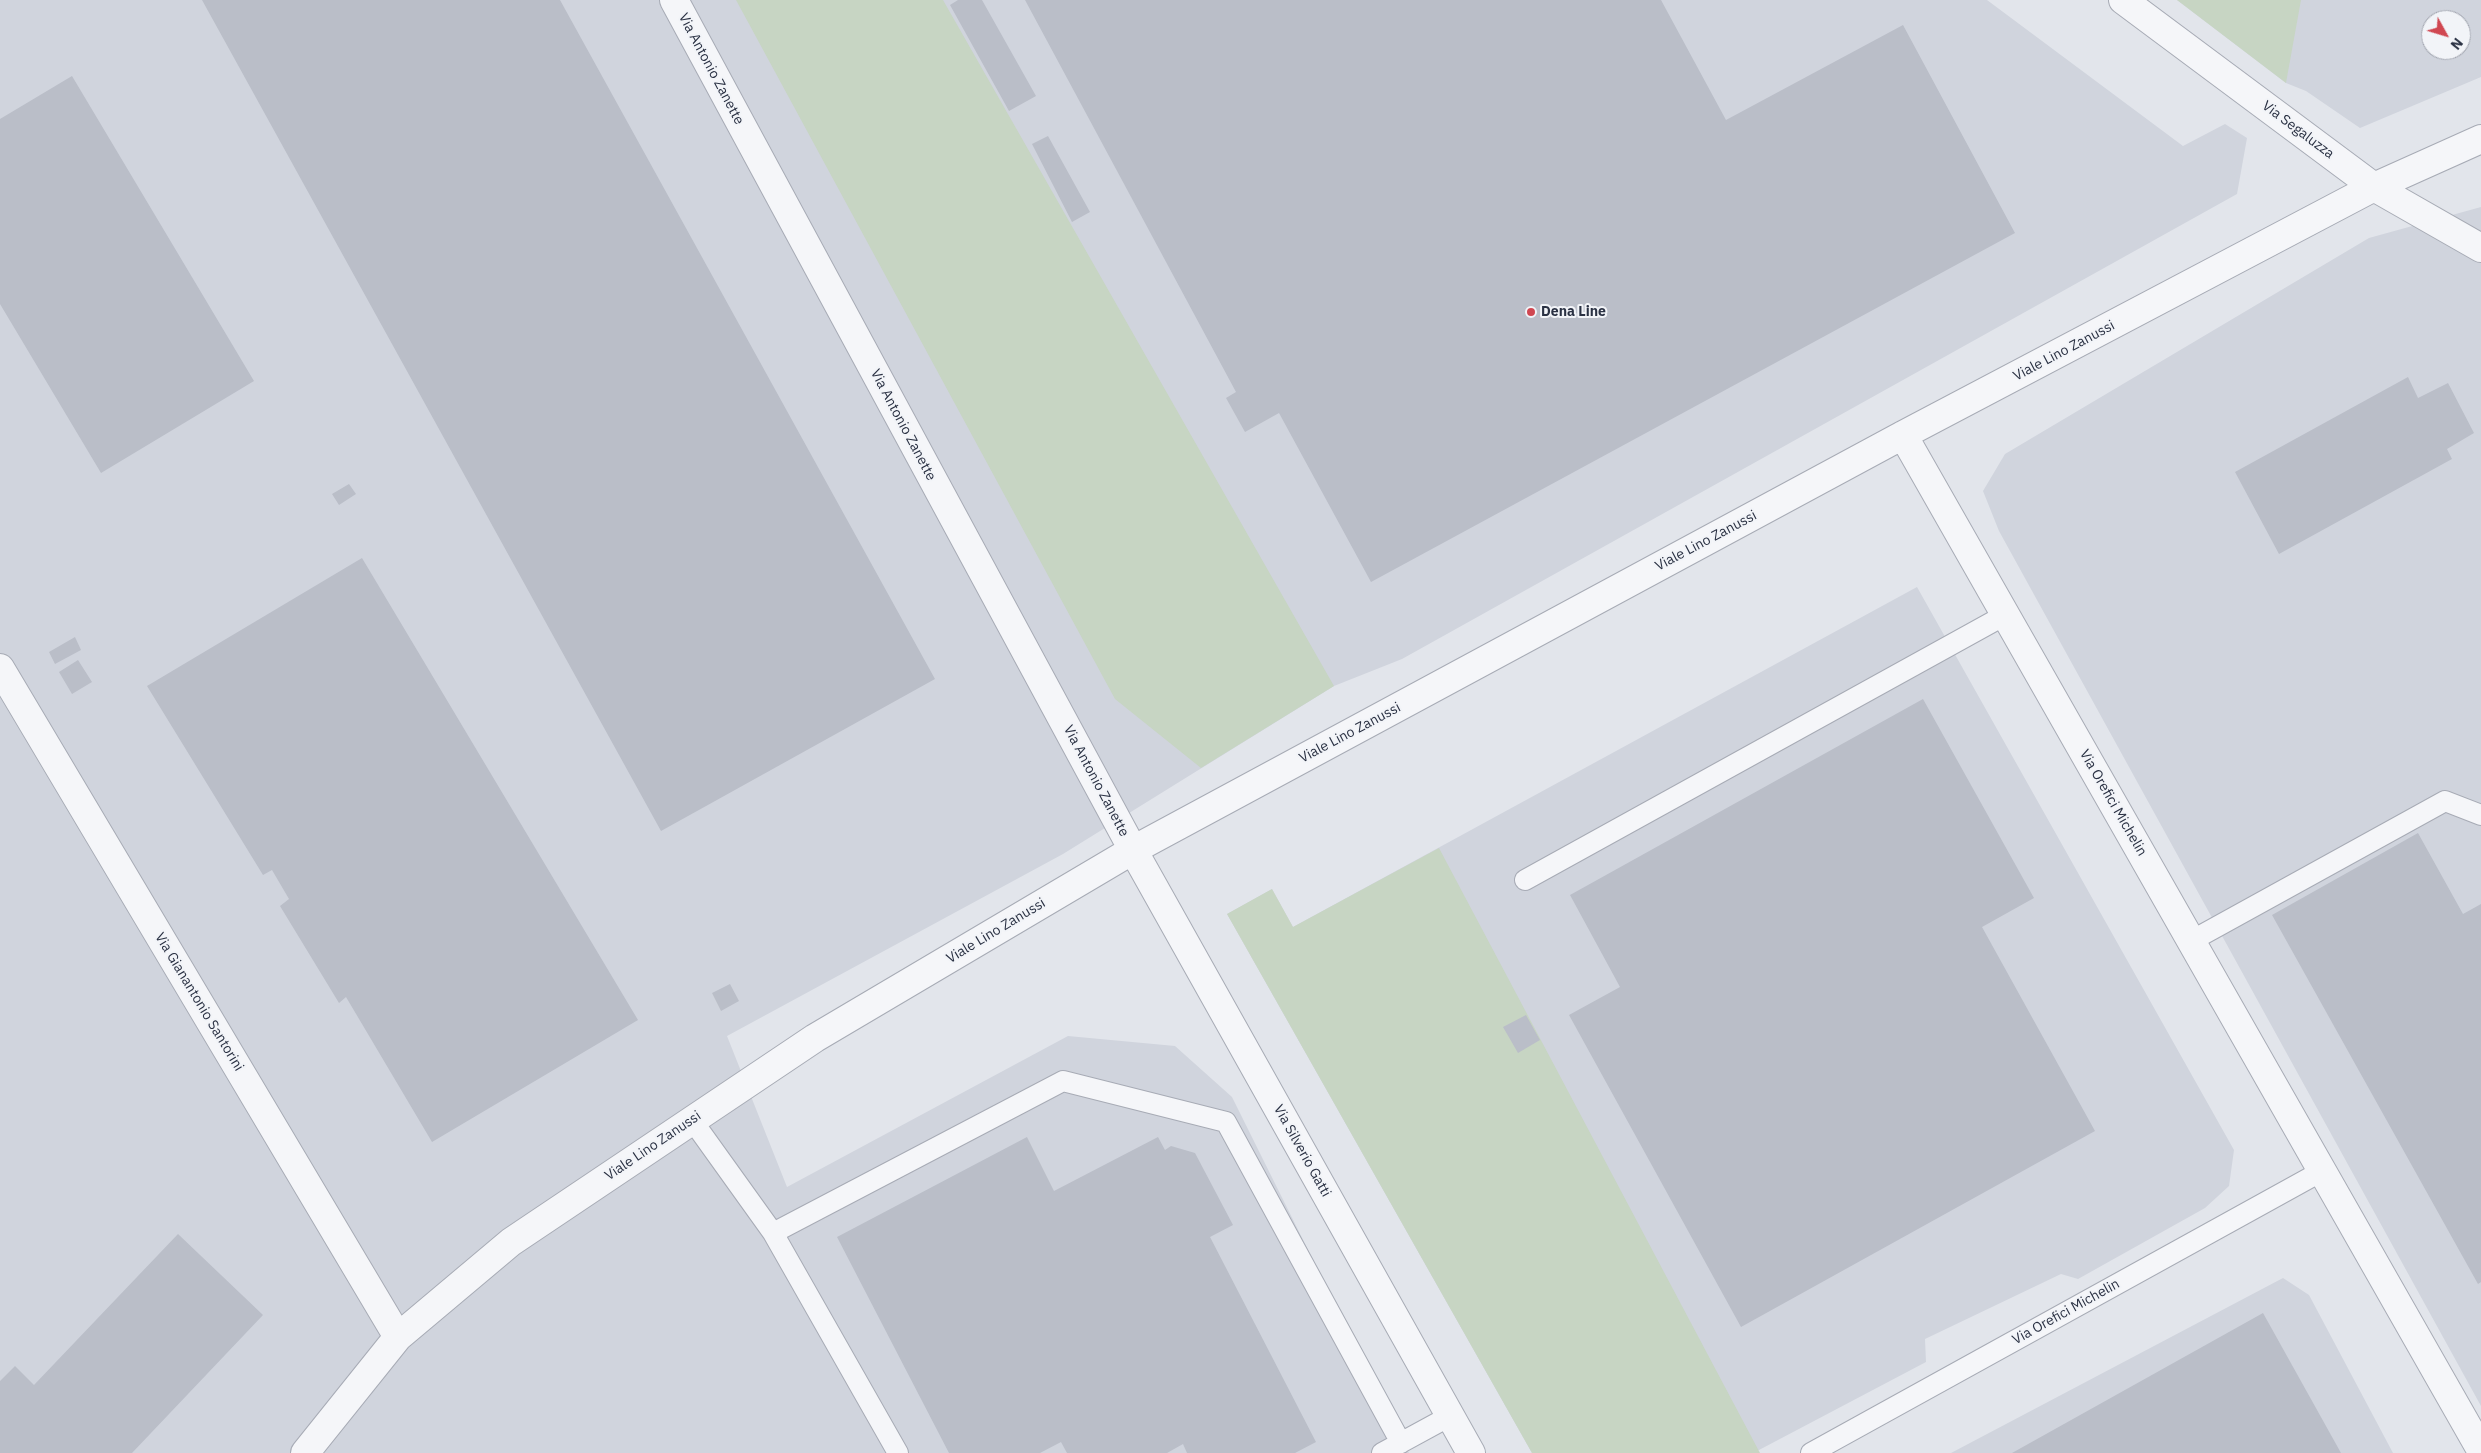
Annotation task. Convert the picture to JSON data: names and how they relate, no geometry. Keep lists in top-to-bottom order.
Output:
{
  "streets": {
    "street": [
      "Via Antonio Zanette",
      "Via Segaluzza",
      "Viale Lino Zanussi",
      "Via Orefici Michelin",
      "Via Gianantonio Santorini",
      "Via Silverio Gatti"
    ]
  },
  "crossings": [
    ["Via Antonio Zanette", "Viale Lino Zanussi"],
    ["Via Antonio Zanette", "Via Silverio Gatti"],
    ["Via Segaluzza", "Viale Lino Zanussi"],
    ["Viale Lino Zanussi", "Via Orefici Michelin"],
    ["Viale Lino Zanussi", "Via Gianantonio Santorini"],
    ["Viale Lino Zanussi", "Via Silverio Gatti"]
  ],
  "places": ["Dena Line"],
  "north": "bottom right"
}
